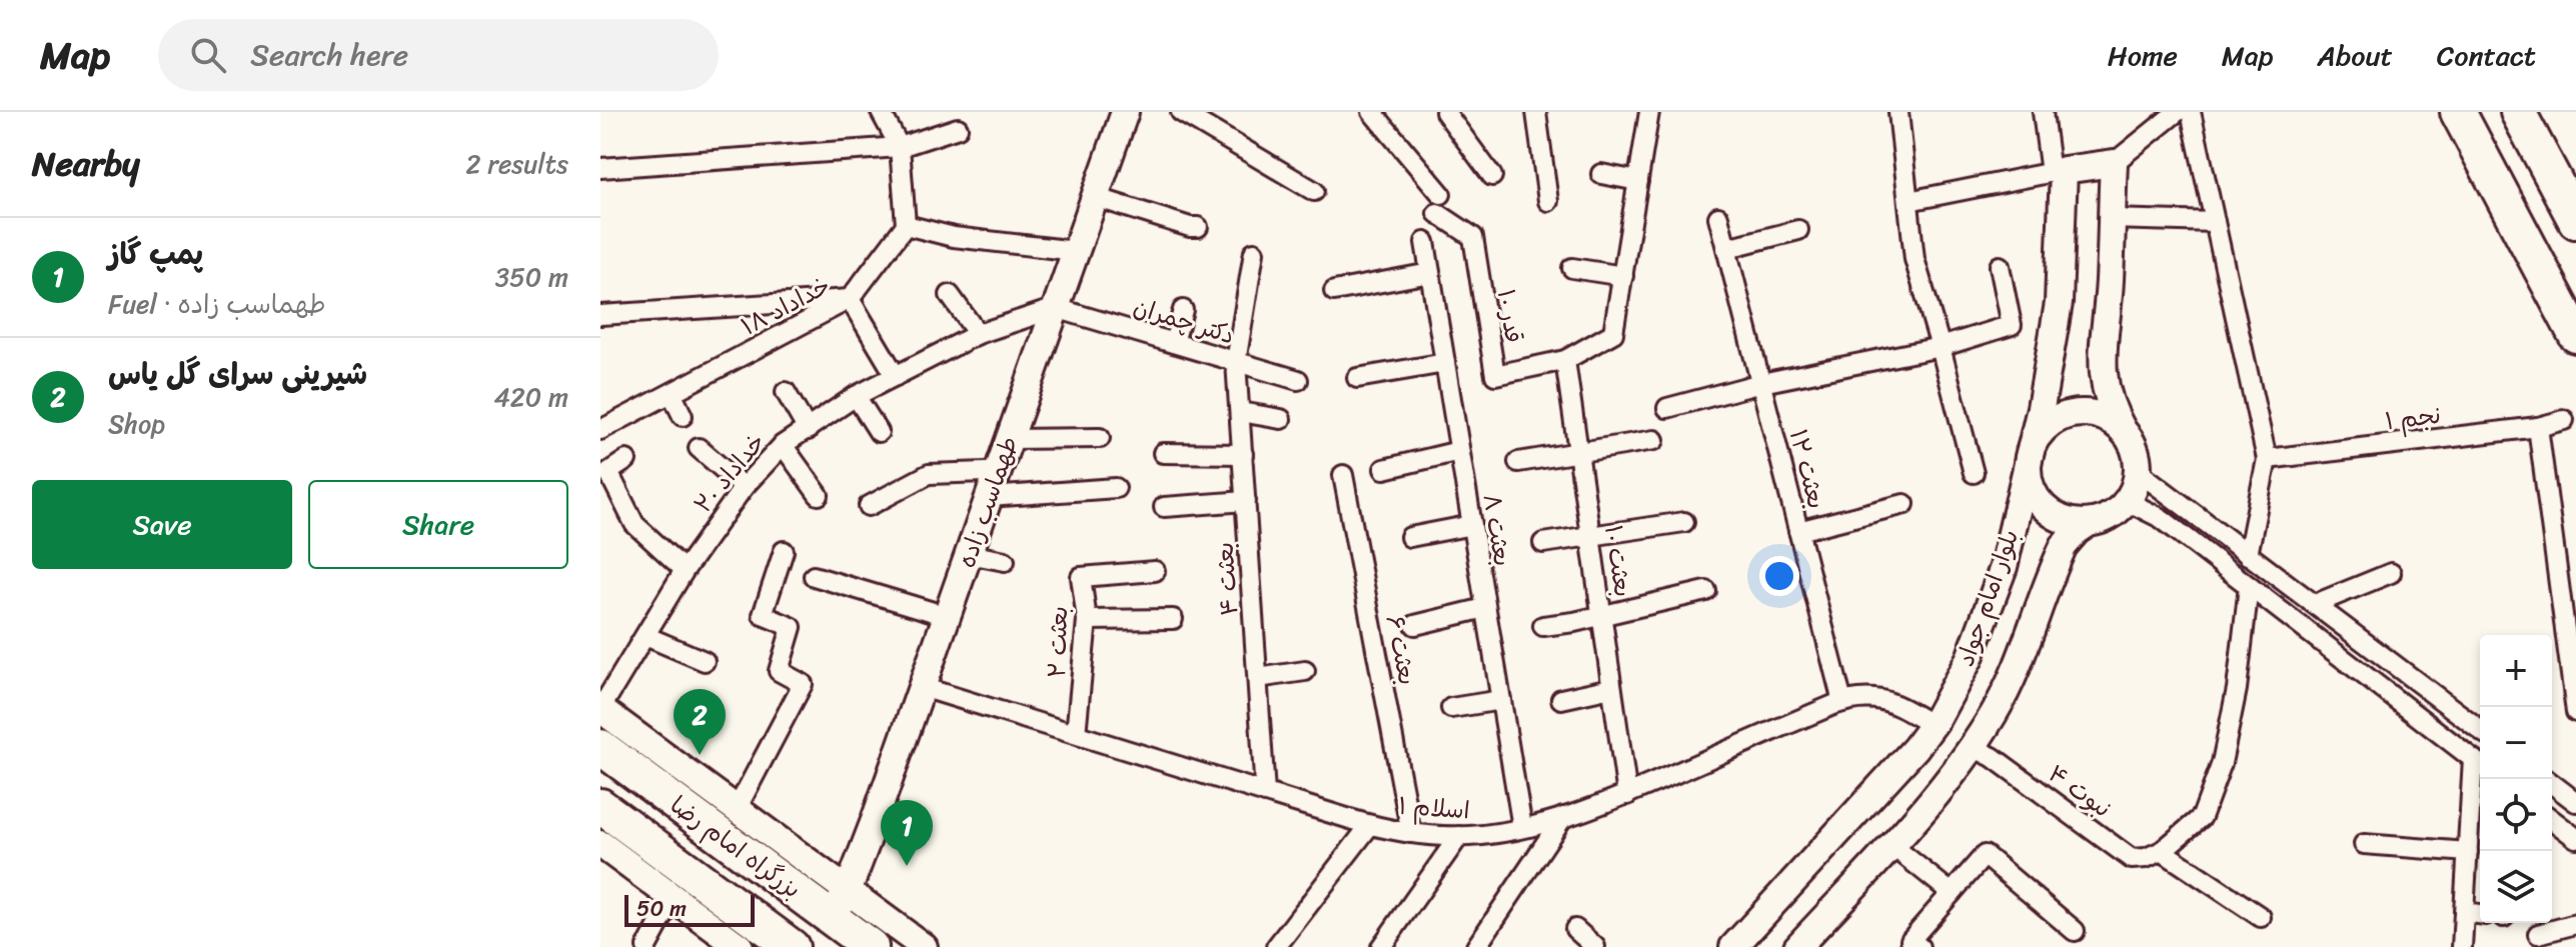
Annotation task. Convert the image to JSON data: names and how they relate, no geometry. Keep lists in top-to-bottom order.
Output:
{
  "streets": {
    "highway": ["بزرگراه امام رضا"],
    "street": [
      "خداداد ۱۸",
      "قدر ۱۰",
      "دکتر چمران",
      "نجم ۱",
      "بعثت ۱۲",
      "خداداد ۲۰",
      "طهماسب زاده",
      "بعثت ۸",
      "بعثت ۱۰",
      "بعثت ۴",
      "بلوار امام جواد",
      "بعثت ۲",
      "بعثت ۶",
      "نبوت ۴",
      "اسلام ۱"
    ]
  },
  "crossings": [
    ["قدر ۱۰", "بعثت ۱۰"],
    ["دکتر چمران", "خداداد ۲۰"],
    ["دکتر چمران", "طهماسب زاده"],
    ["دکتر چمران", "بعثت ۴"],
    ["بعثت ۱۲", "اسلام ۱"],
    ["خداداد ۲۰", "طهماسب زاده"],
    ["طهماسب زاده", "اسلام ۱"],
    ["طهماسب زاده", "بزرگراه امام رضا"],
    ["بعثت ۸", "اسلام ۱"],
    ["بعثت ۱۰", "اسلام ۱"],
    ["بعثت ۴", "اسلام ۱"],
    ["بلوار امام جواد", "نبوت ۴"],
    ["بلوار امام جواد", "اسلام ۱"],
    ["بعثت ۲", "اسلام ۱"],
    ["بعثت ۶", "اسلام ۱"]
  ],
  "scale_bar": "50 m",
  "page": {
    "header": "Map",
    "search": "Search here",
    "nav": [
      "Home",
      "Map",
      "About",
      "Contact"
    ],
    "heading": ["Nearby", "2 results"],
    "list": [
      {
        "mark": "1",
        "name": "پمپ گاز",
        "note": "Fuel · طهماسب زاده",
        "value": "350 m"
      },
      {
        "mark": "2",
        "name": "شیرینی سرای گل یاس",
        "note": "Shop",
        "value": "420 m"
      }
    ],
    "buttons": ["Save", "Share"],
    "map_buttons": ["+", "−"],
    "pins": ["2", "1"],
    "scale": "50 m"
  }
}
